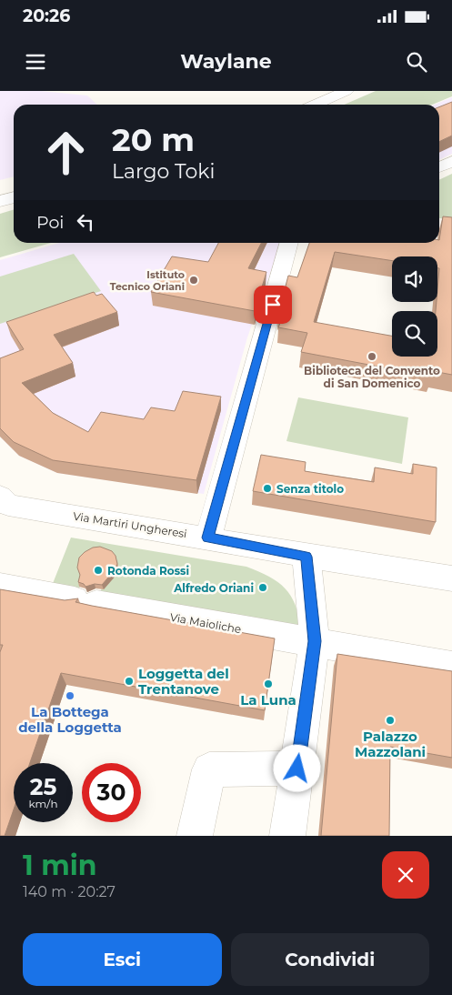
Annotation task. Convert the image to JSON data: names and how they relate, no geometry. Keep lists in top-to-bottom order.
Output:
{
  "streets": {
    "street": ["Via Martiri Ungheresi", "Via Maioliche"]
  },
  "places": [
    "Istituto Tecnico Oriani",
    "Biblioteca del Convento di San Domenico",
    "Senza titolo",
    "Rotonda Rossi",
    "Alfredo Oriani",
    "Loggetta del Trentanove",
    "La Luna",
    "La Bottega della Loggetta",
    "Palazzo Mazzolani"
  ],
  "page": {
    "status": "20:26",
    "header": "Waylane",
    "turn": ["20 m", "Largo Toki"],
    "then": "Poi",
    "speed": "25 km/h",
    "limit": "30",
    "heading": ["1 min", "140 m · 20:27"],
    "buttons": ["Esci", "Condividi"]
  }
}
